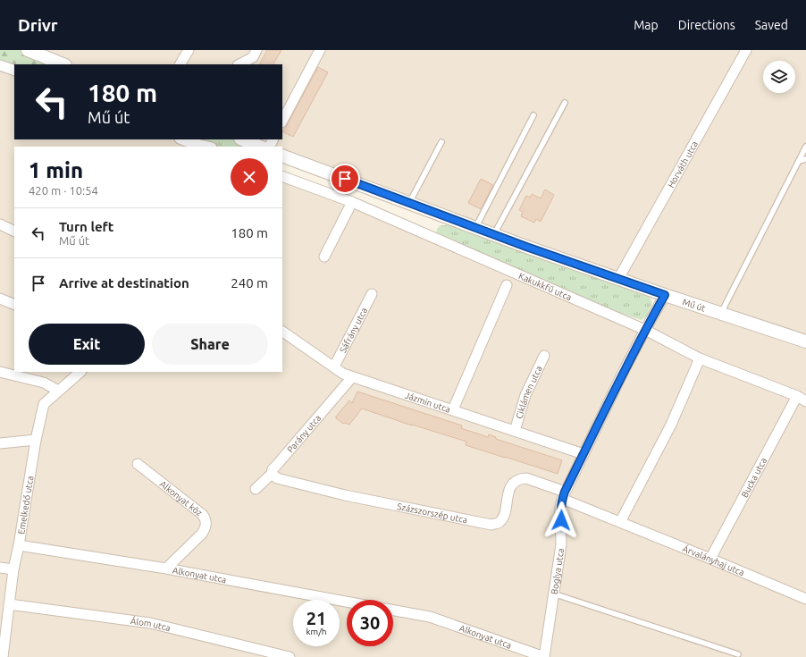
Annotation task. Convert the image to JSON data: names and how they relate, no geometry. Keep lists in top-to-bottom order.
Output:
{
  "streets": {
    "street": [
      "Horváth utca",
      "Kakukkfű utca",
      "Mű út",
      "Sáfrány utca",
      "Ciklámen utca",
      "Jázmin utca",
      "Parány utca",
      "Bucka utca",
      "Alkonyat köz",
      "Emelkedő utca",
      "Százszorszép utca",
      "Árvalányhaj utca",
      "Boglya utca",
      "Alkonyat utca",
      "Álom utca"
    ]
  },
  "crossings": [
    ["Horváth utca", "Mű út"],
    ["Kakukkfű utca", "Bucka utca"],
    ["Kakukkfű utca", "Boglya utca"],
    ["Mű út", "Boglya utca"],
    ["Sáfrány utca", "Jázmin utca"],
    ["Ciklámen utca", "Jázmin utca"],
    ["Jázmin utca", "Parány utca"],
    ["Jázmin utca", "Boglya utca"],
    ["Parány utca", "Százszorszép utca"],
    ["Bucka utca", "Árvalányhaj utca"],
    ["Alkonyat köz", "Alkonyat utca"],
    ["Emelkedő utca", "Alkonyat utca"],
    ["Emelkedő utca", "Álom utca"],
    ["Százszorszép utca", "Árvalányhaj utca"],
    ["Százszorszép utca", "Boglya utca"],
    ["Árvalányhaj utca", "Boglya utca"],
    ["Boglya utca", "Alkonyat utca"]
  ],
  "page": {
    "header": "Drivr",
    "nav": ["Map", "Directions", "Saved"],
    "turn": ["180 m", "Mű út"],
    "heading": ["1 min", "420 m · 10:54"],
    "list": [
      {
        "name": "Turn left",
        "note": "Mű út",
        "value": "180 m"
      },
      {
        "name": "Arrive at destination",
        "value": "240 m"
      }
    ],
    "buttons": ["Exit", "Share"],
    "speed": "21 km/h",
    "limit": "30"
  }
}
